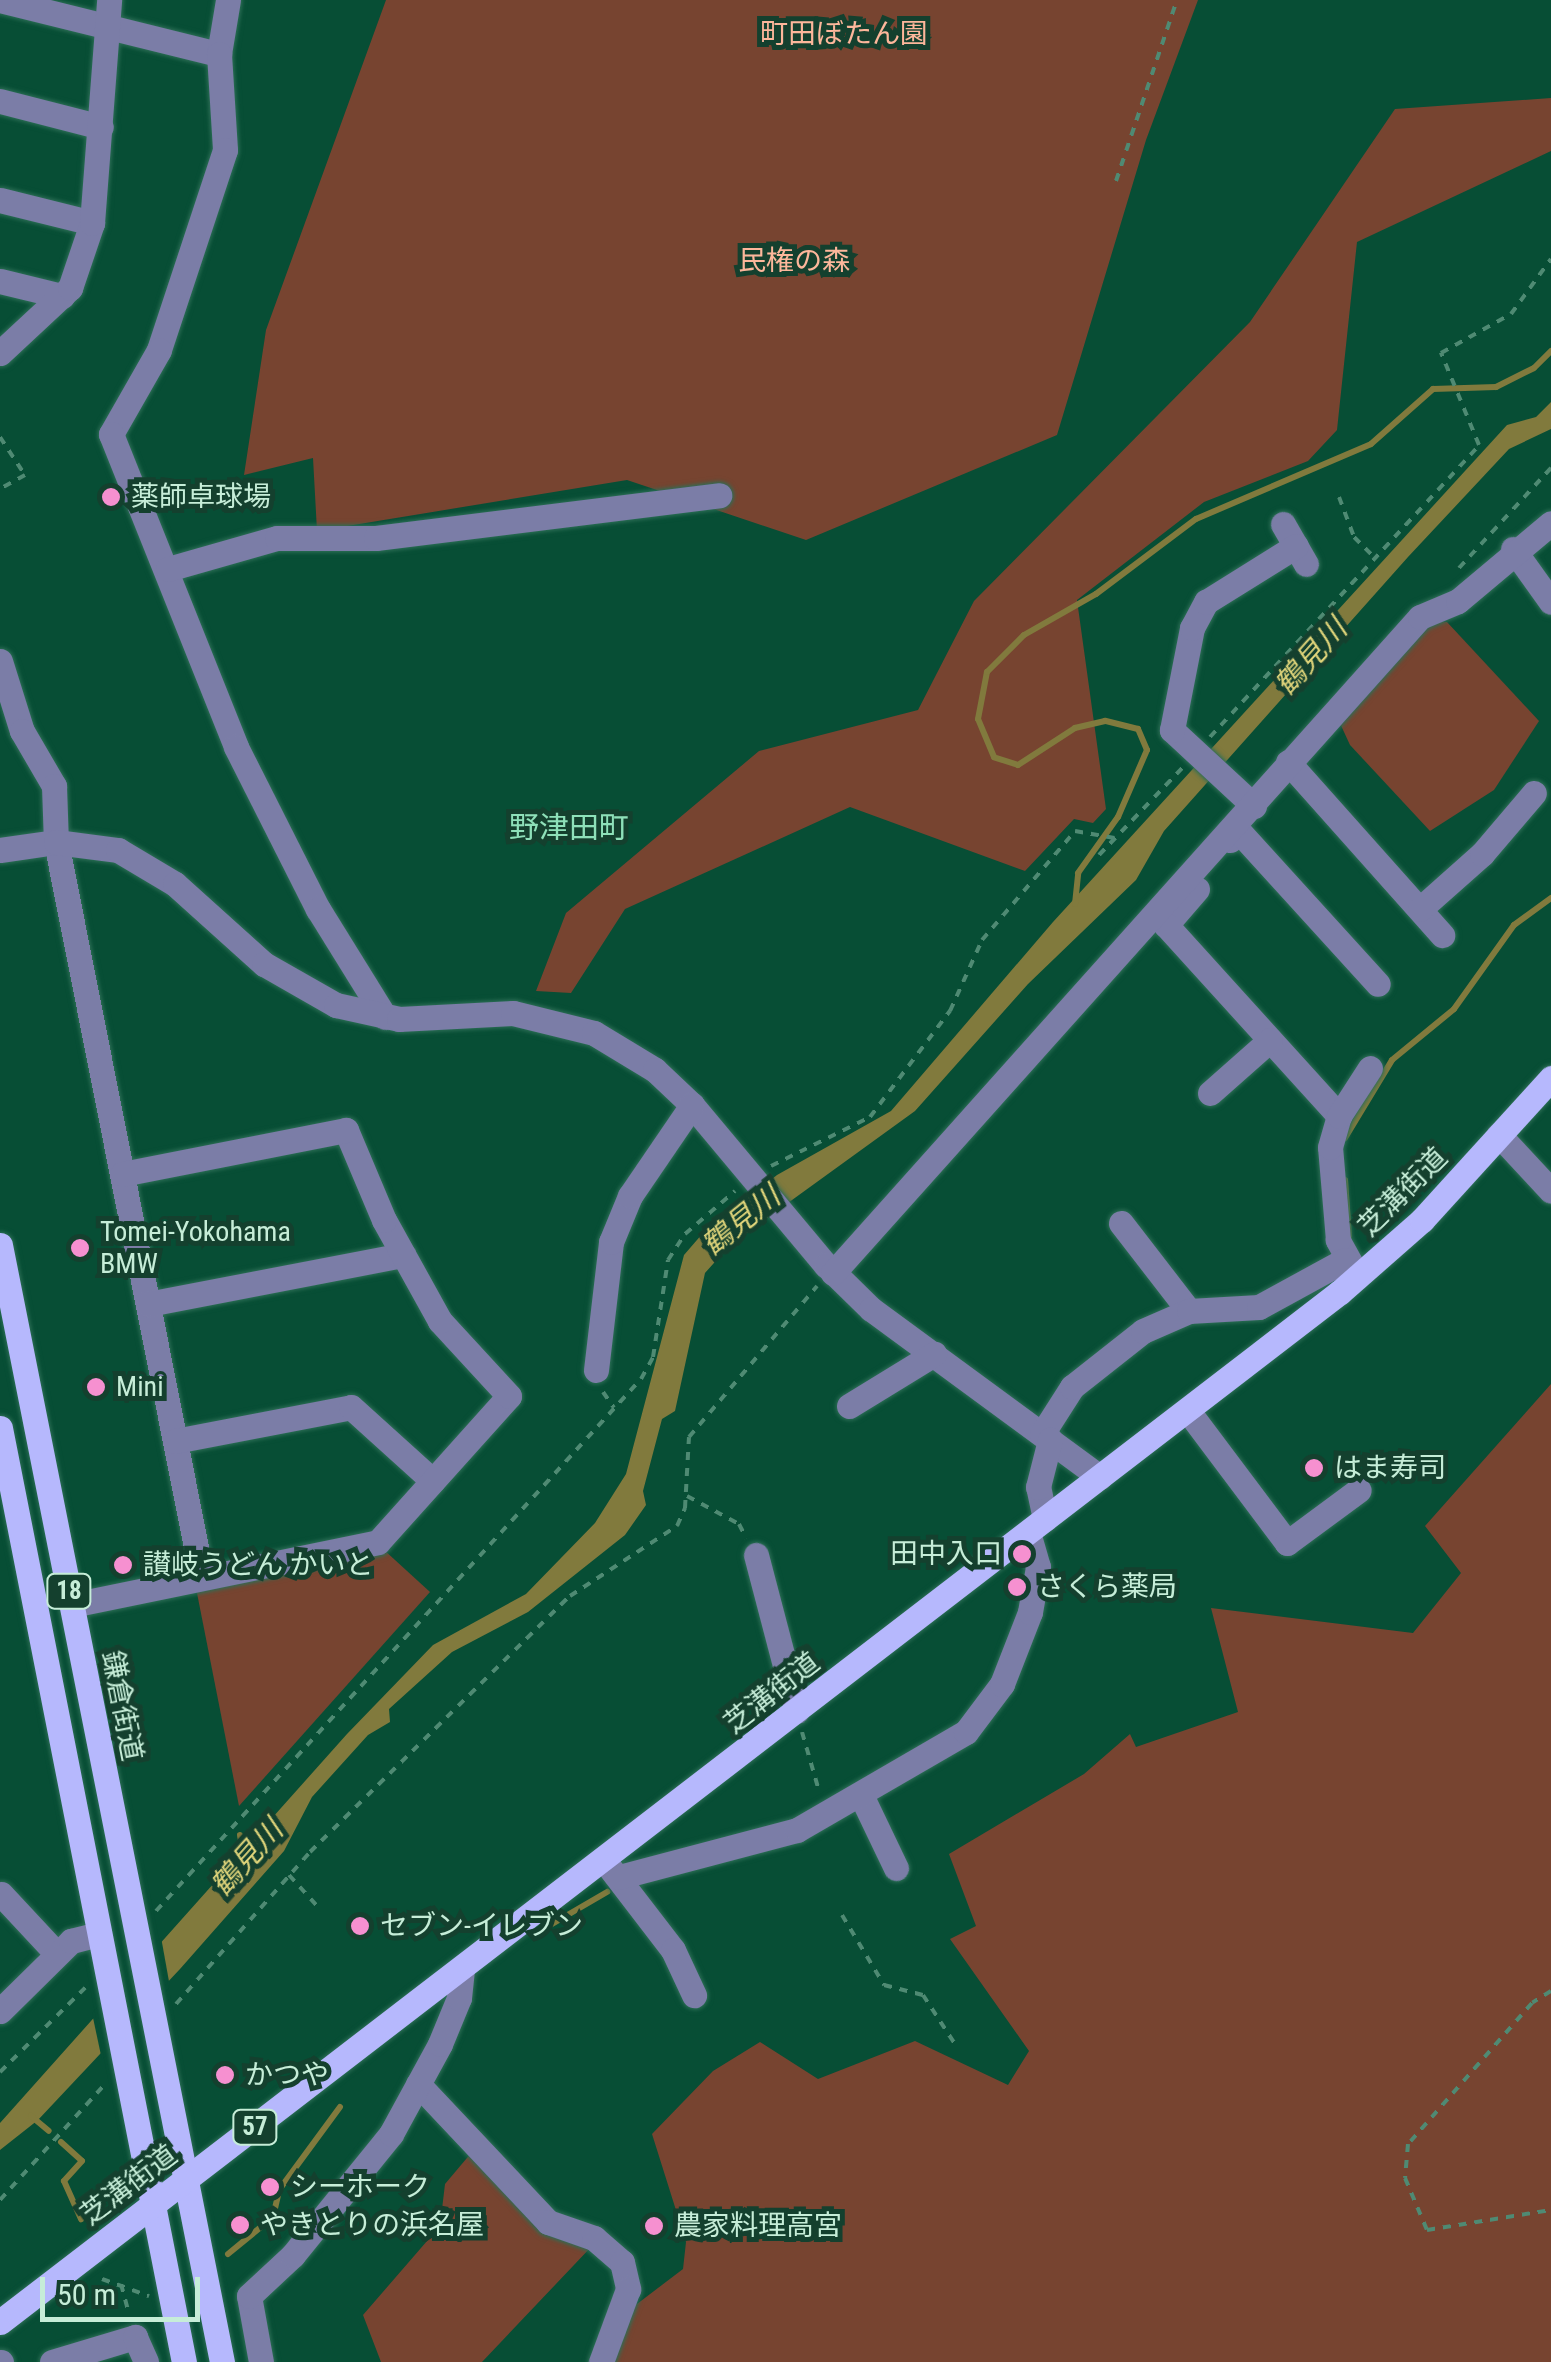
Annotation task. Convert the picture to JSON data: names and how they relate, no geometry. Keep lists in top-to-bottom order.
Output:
{
  "streets": {
    "main road": [
      "芝溝街道",
      "18",
      "鎌倉街道",
      "57"
    ]
  },
  "crossings": [
    ["芝溝街道", "18"],
    ["芝溝街道", "鎌倉街道"],
    ["18", "鎌倉街道"]
  ],
  "districts": ["野津田町"],
  "water": ["鶴見川"],
  "parks": ["町田ぼたん園", "民権の森"],
  "places": [
    "薬師卓球場",
    "Tomei-Yokohama BMW",
    "Mini",
    "はま寿司",
    "田中入口",
    "讃岐うどん かいと",
    "さくら薬局",
    "セブン-イレブン",
    "かつや",
    "シーホーク",
    "やきとりの浜名屋",
    "農家料理高宮"
  ],
  "scale_bar": "50 m"
}
